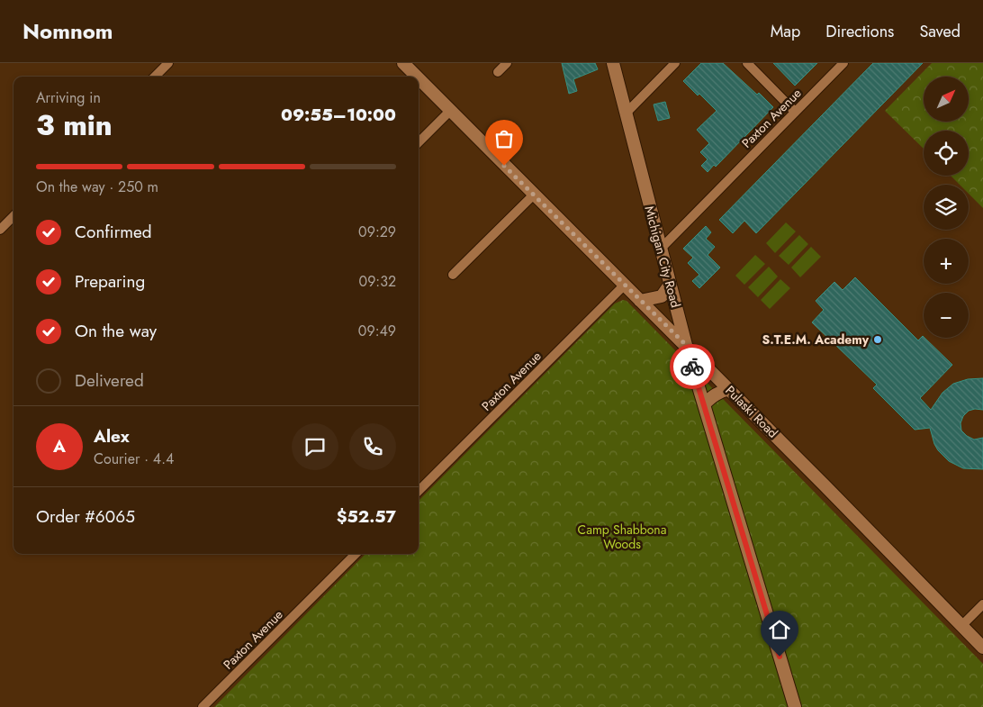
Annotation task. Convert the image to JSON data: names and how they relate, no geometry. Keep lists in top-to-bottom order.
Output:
{
  "streets": {
    "street": ["Paxton Avenue", "Michigan City Road", "Pulaski Road"]
  },
  "crossings": [
    ["Paxton Avenue", "Michigan City Road"],
    ["Paxton Avenue", "Pulaski Road"],
    ["Michigan City Road", "Pulaski Road"]
  ],
  "parks": ["Camp Shabbona Woods"],
  "places": ["S.T.E.M. Academy"],
  "north": "top right",
  "page": {
    "header": "Nomnom",
    "nav": ["Map", "Directions", "Saved"],
    "map_buttons": ["+", "−"],
    "heading": ["3 min", "Arriving in", "09:55–10:00"],
    "panel": [
      "Alex",
      "Courier · 4.4",
      "Order #6065",
      "$52.57"
    ],
    "bar": "On the way · 250 m",
    "list": [
      ["Confirmed", "09:29"],
      ["Preparing", "09:32"],
      ["On the way", "09:49"],
      "Delivered"
    ],
    "round": "A"
  }
}
